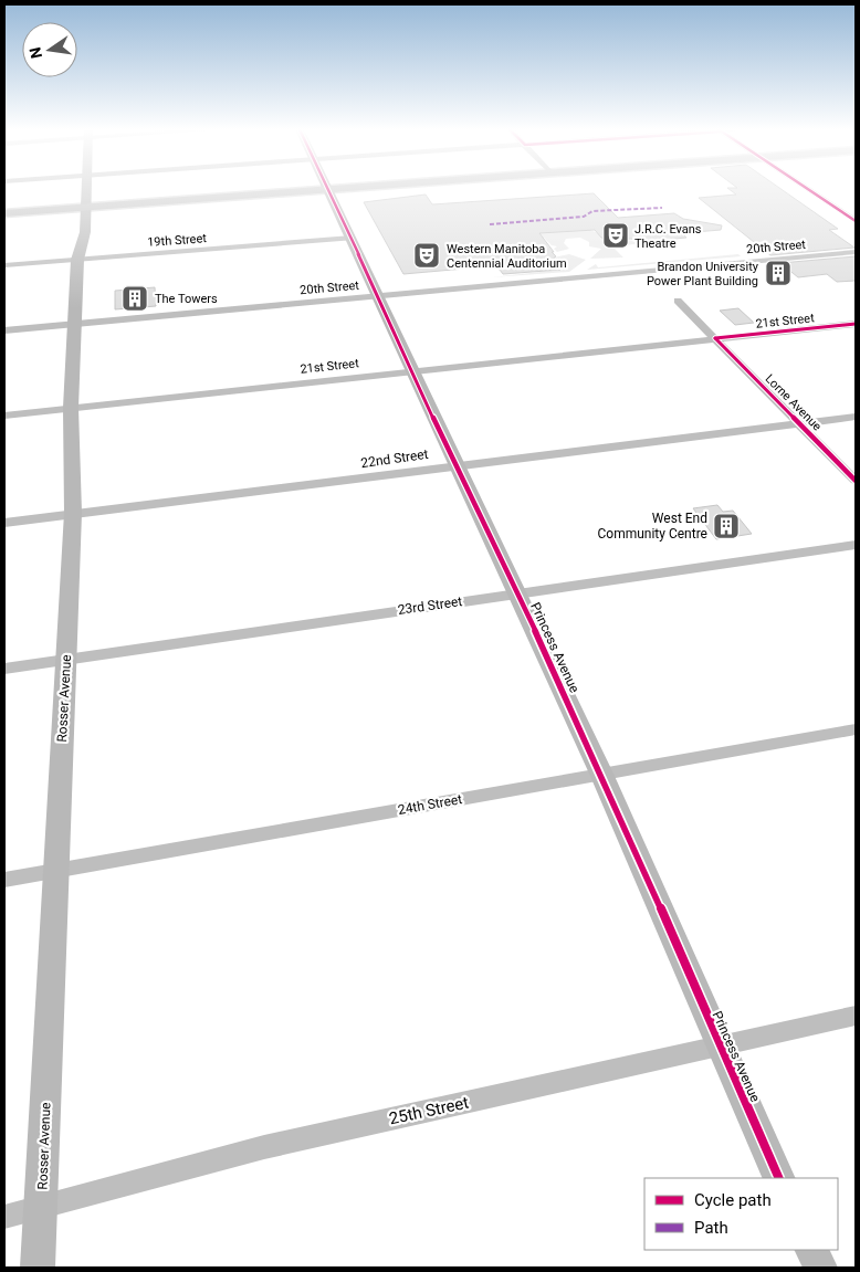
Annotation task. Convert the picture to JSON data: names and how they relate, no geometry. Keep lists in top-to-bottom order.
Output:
{
  "streets": {
    "street": [
      "19th Street",
      "20th Street",
      "21st Street",
      "Lorne Avenue",
      "22nd Street",
      "23rd Street",
      "Princess Avenue",
      "Rosser Avenue",
      "24th Street",
      "25th Street"
    ]
  },
  "crossings": [
    ["19th Street", "Princess Avenue"],
    ["19th Street", "Rosser Avenue"],
    ["20th Street", "Princess Avenue"],
    ["20th Street", "Rosser Avenue"],
    ["21st Street", "Lorne Avenue"],
    ["21st Street", "Princess Avenue"],
    ["21st Street", "Rosser Avenue"],
    ["Lorne Avenue", "22nd Street"],
    ["22nd Street", "Princess Avenue"],
    ["22nd Street", "Rosser Avenue"],
    ["23rd Street", "Princess Avenue"],
    ["23rd Street", "Rosser Avenue"],
    ["Princess Avenue", "24th Street"],
    ["Princess Avenue", "25th Street"],
    ["Rosser Avenue", "24th Street"],
    ["Rosser Avenue", "25th Street"]
  ],
  "places": {
    "theatre": ["J.R.C. Evans Theatre", "Western Manitoba Centennial Auditorium"],
    "building": ["Brandon University Power Plant Building", "The Towers", "West End Community Centre"]
  },
  "legend": ["Cycle path", "Path"],
  "north": "left"
}
